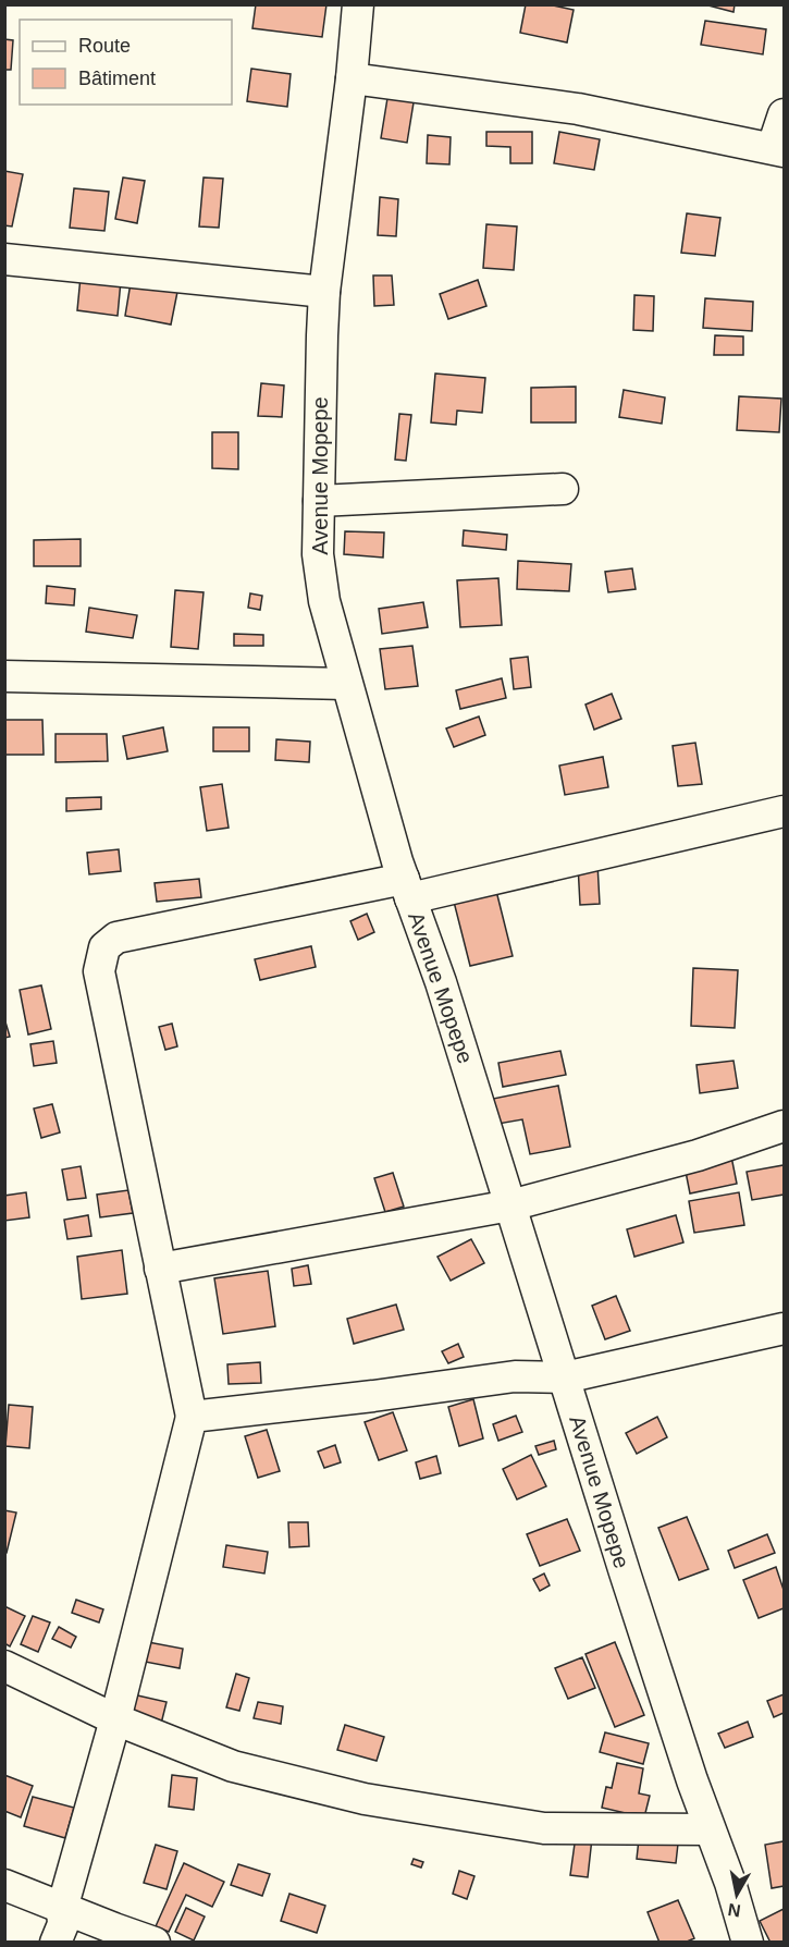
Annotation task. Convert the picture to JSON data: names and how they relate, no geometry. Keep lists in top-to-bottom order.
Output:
{
  "streets": {
    "street": ["Avenue Mopepe"]
  },
  "legend": ["Route", "Bâtiment"],
  "north": "bottom"
}
